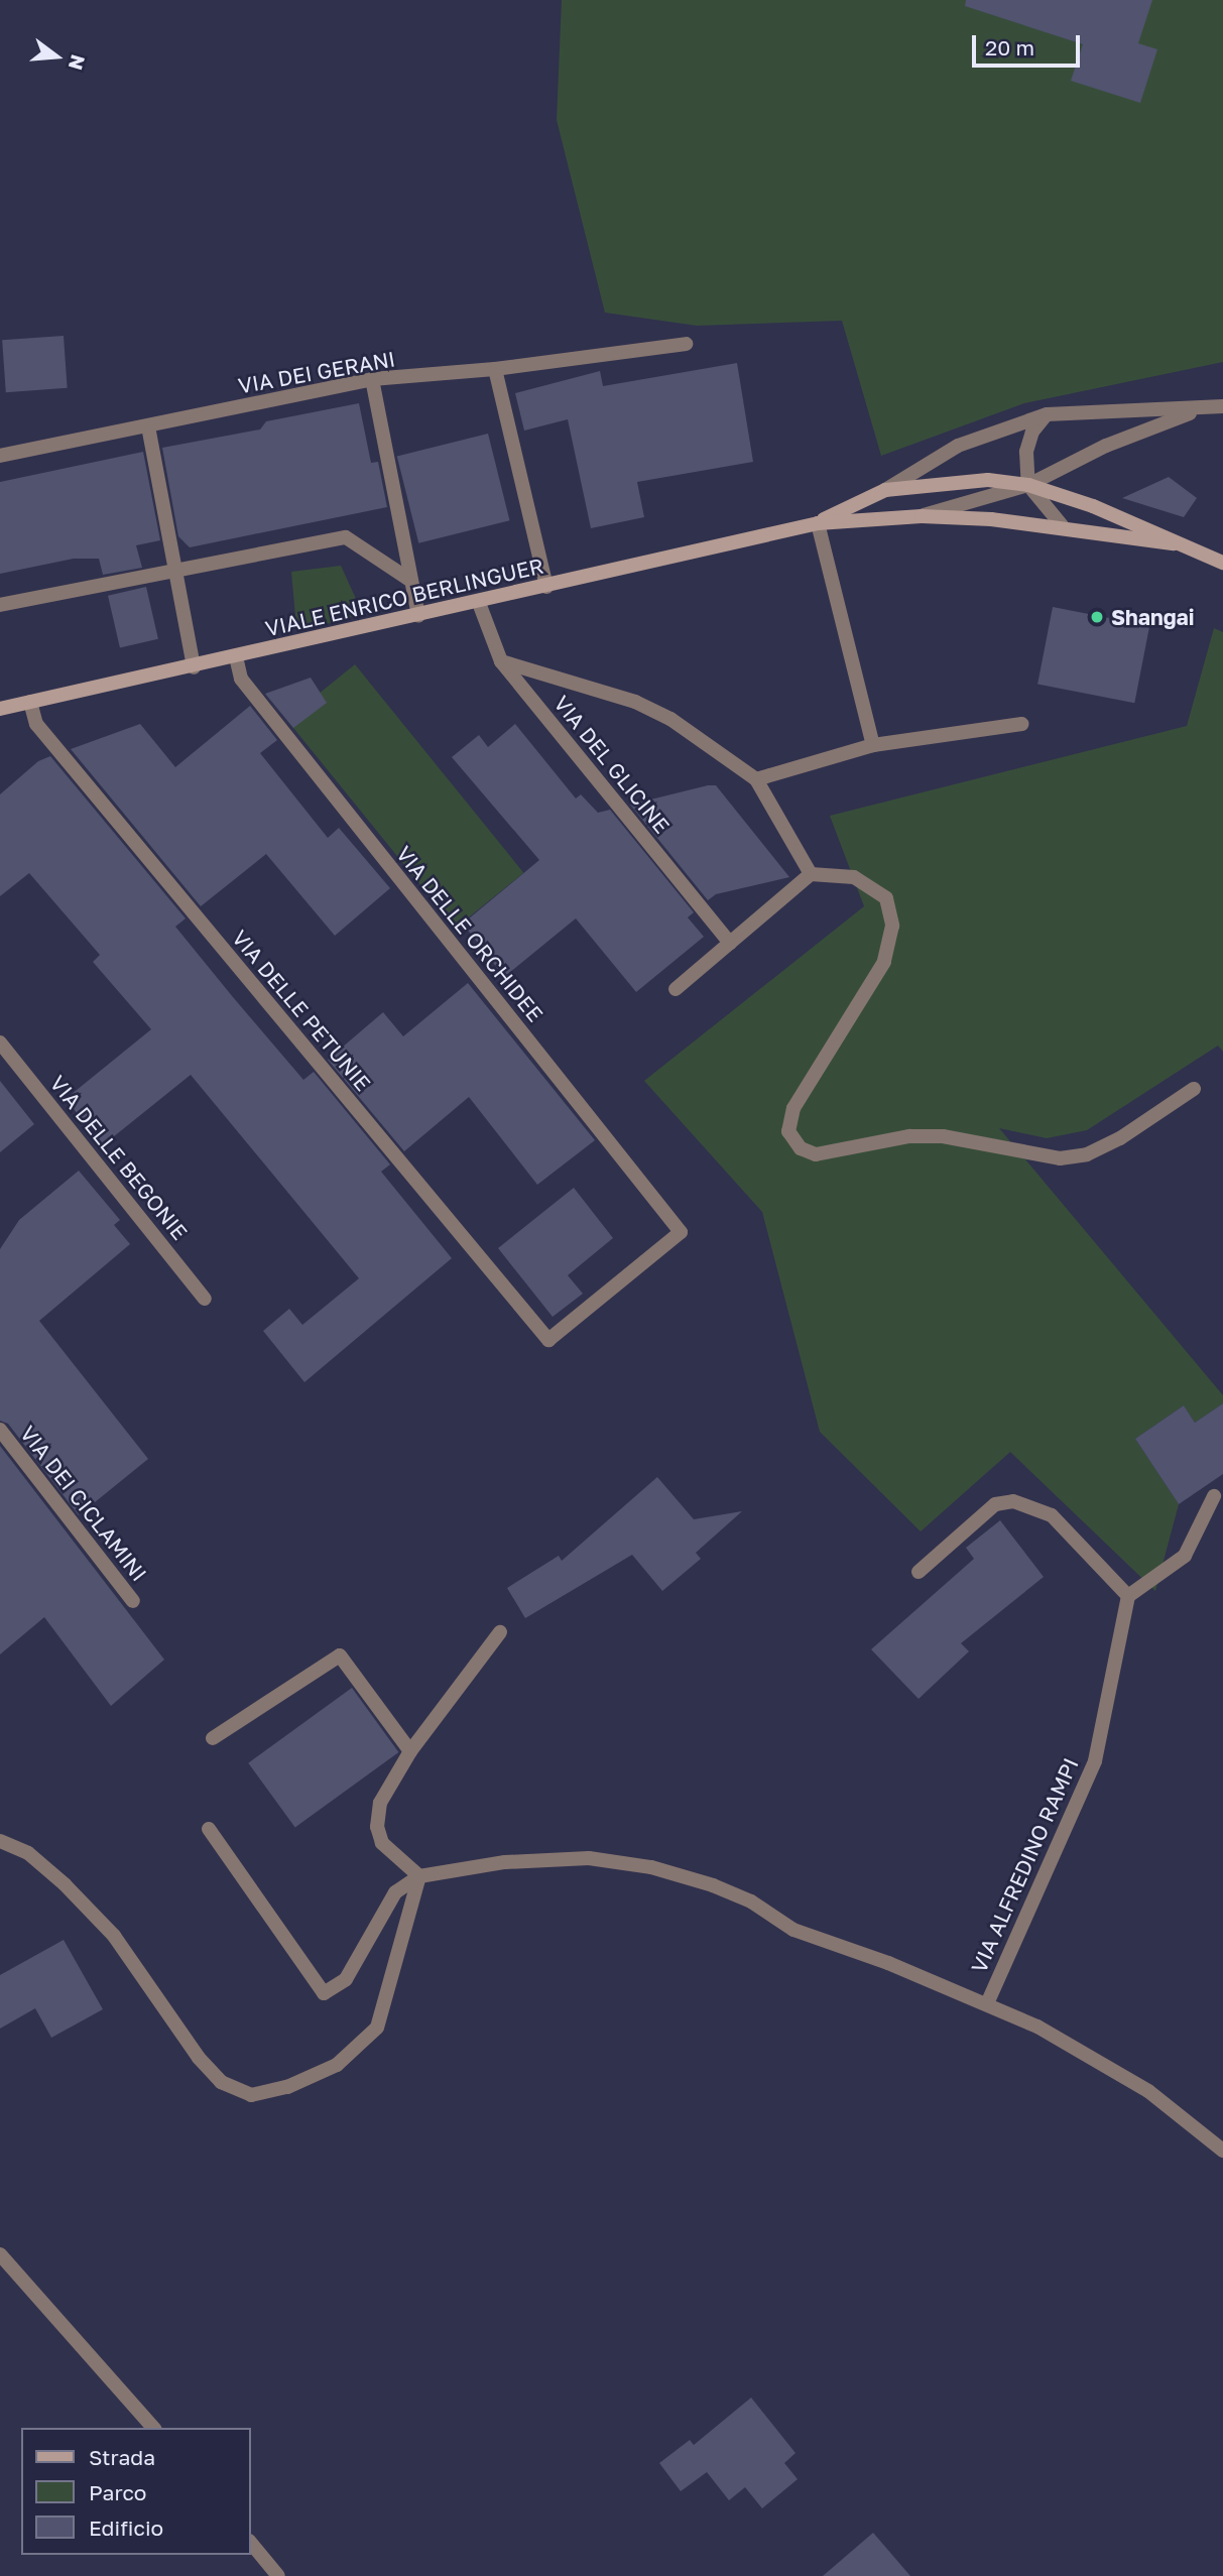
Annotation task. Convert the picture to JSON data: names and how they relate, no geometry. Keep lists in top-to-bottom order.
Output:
{
  "streets": {
    "main road": ["VIALE ENRICO BERLINGUER"],
    "street": [
      "VIA DEI GERANI",
      "VIA DEL GLICINE",
      "VIA DELLE ORCHIDEE",
      "VIA DELLE PETUNIE",
      "VIA DELLE BEGONIE",
      "VIA DEI CICLAMINI",
      "VIA ALFREDINO RAMPI"
    ]
  },
  "crossings": [
    ["VIALE ENRICO BERLINGUER", "VIA DEL GLICINE"],
    ["VIALE ENRICO BERLINGUER", "VIA DELLE ORCHIDEE"],
    ["VIALE ENRICO BERLINGUER", "VIA DELLE PETUNIE"],
    ["VIA DELLE ORCHIDEE", "VIA DELLE PETUNIE"]
  ],
  "places": ["Shangai"],
  "legend": ["Strada", "Parco", "Edificio"],
  "scale_bar": "20 m",
  "north": "right"
}
